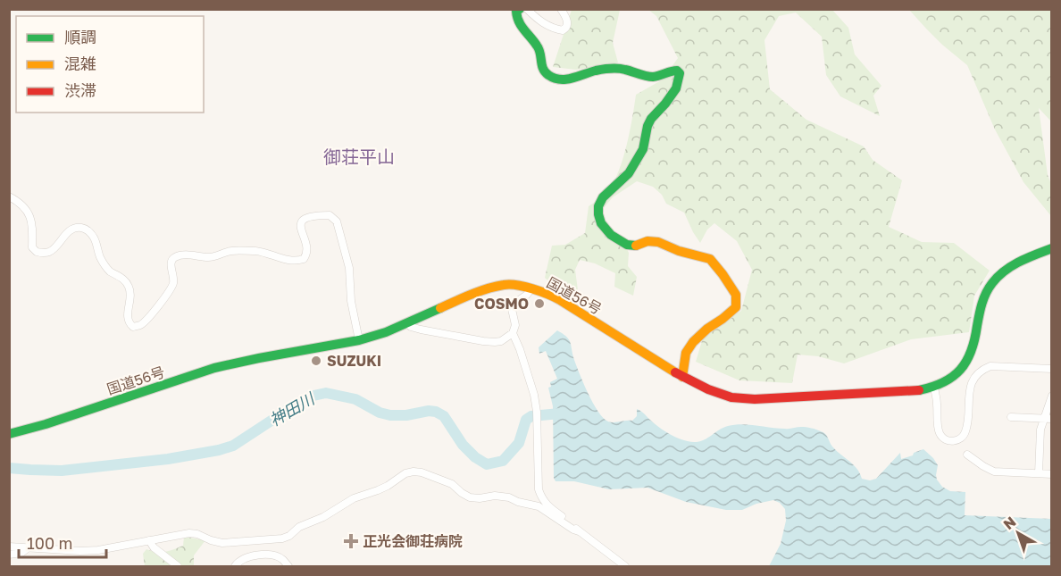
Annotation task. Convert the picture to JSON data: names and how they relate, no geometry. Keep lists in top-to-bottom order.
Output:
{
  "streets": {
    "main road": ["国道56号"]
  },
  "districts": ["御荘平山"],
  "water": ["神田川"],
  "places": {
    "other": ["COSMO", "SUZUKI"],
    "health": ["正光会御荘病院"]
  },
  "legend": ["順調", "混雑", "渋滞"],
  "scale_bar": "100 m",
  "north": "top left"
}
